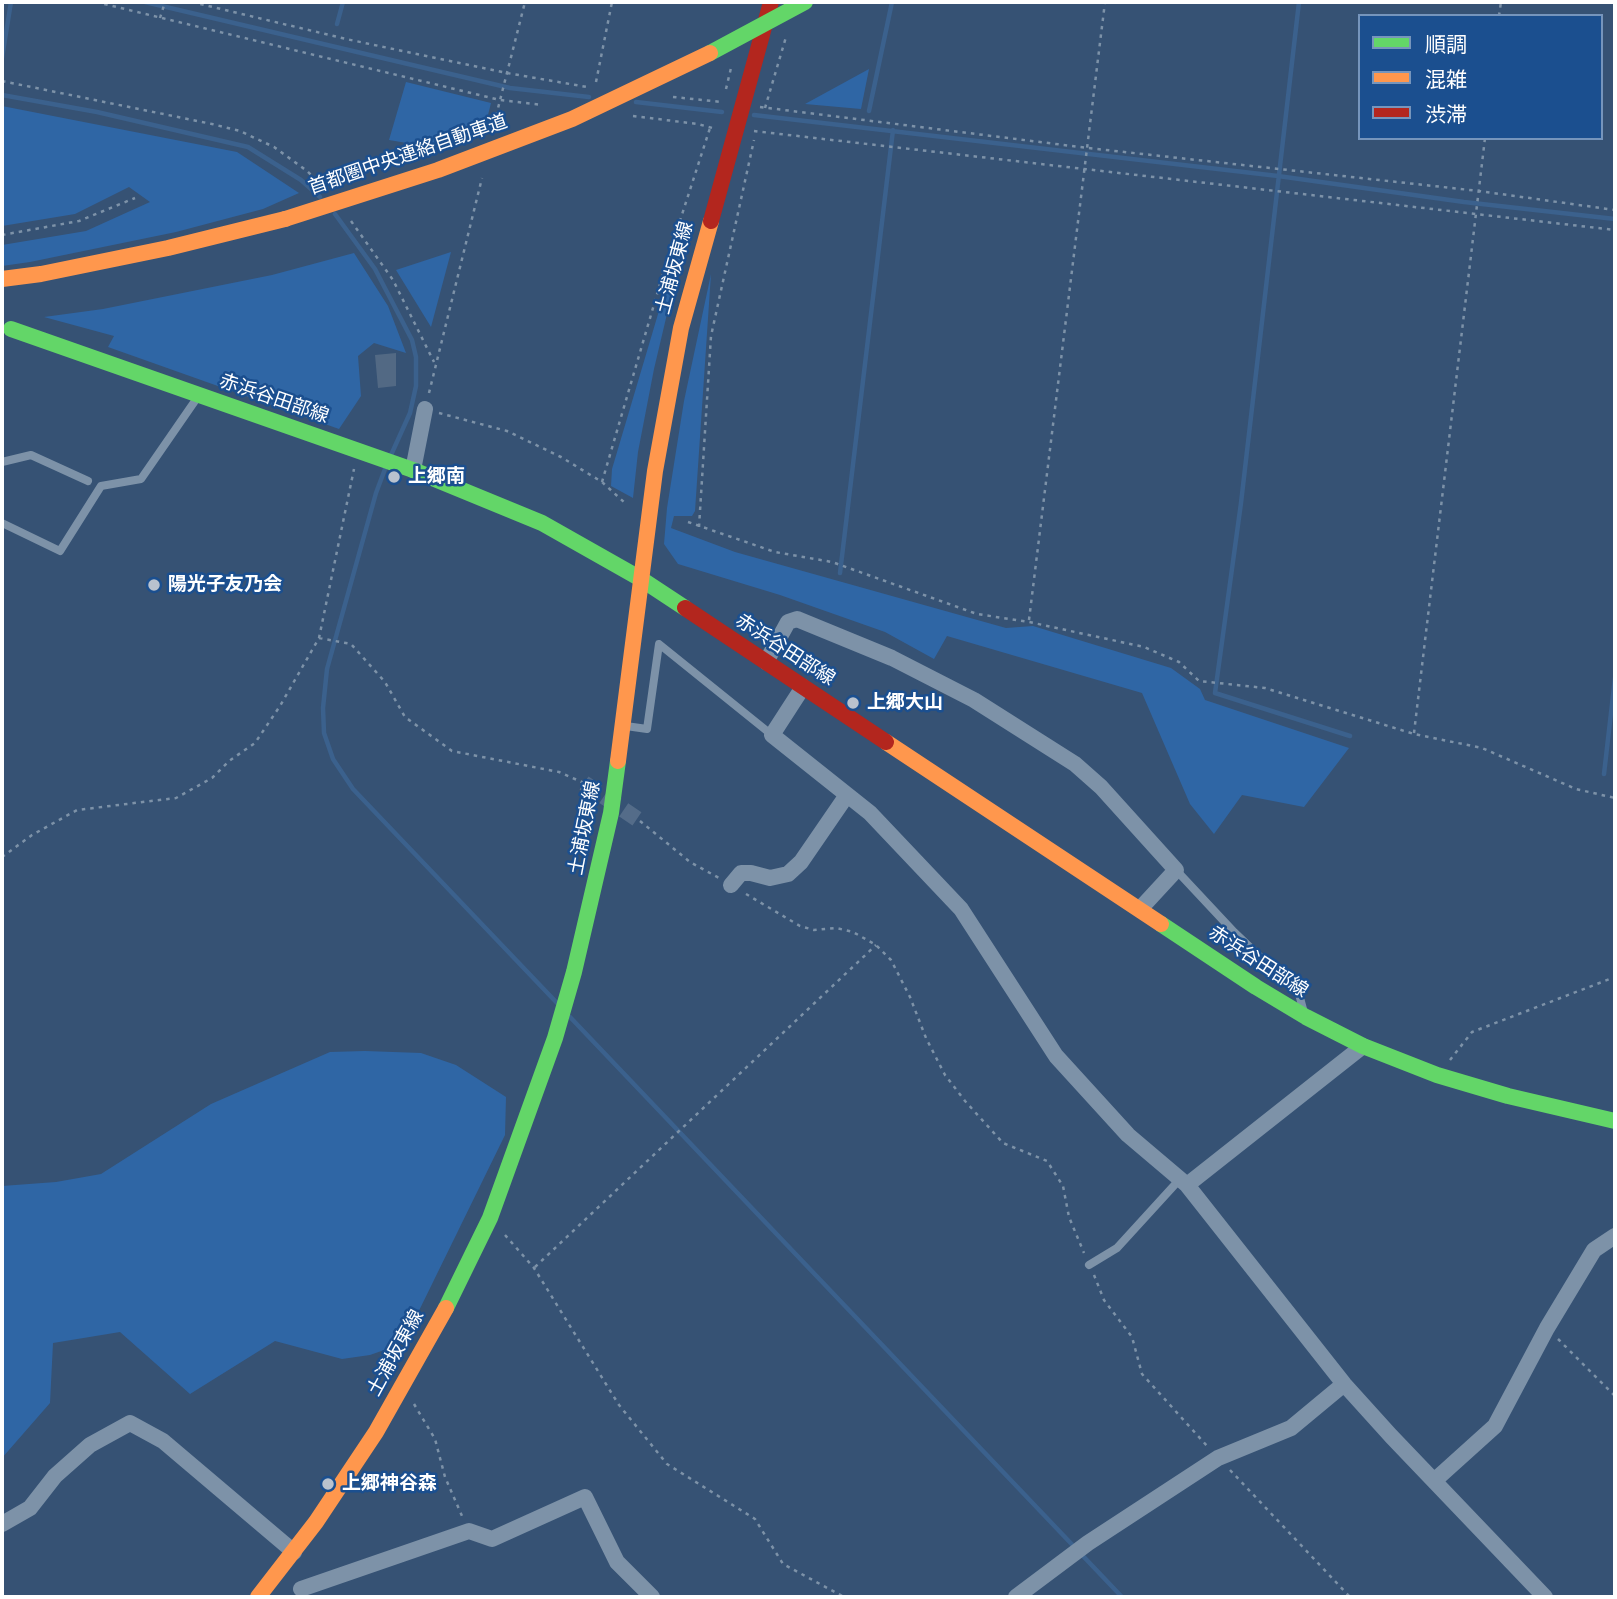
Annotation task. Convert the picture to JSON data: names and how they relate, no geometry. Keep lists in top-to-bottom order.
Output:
{
  "streets": {
    "main road": ["首都圏中央連絡自動車道", "土浦坂東線", "赤浜谷田部線"]
  },
  "crossings": [
    ["土浦坂東線", "赤浜谷田部線"]
  ],
  "places": [
    "上郷南",
    "陽光子友乃会",
    "上郷大山",
    "上郷神谷森"
  ],
  "legend": ["順調", "混雑", "渋滞"]
}
